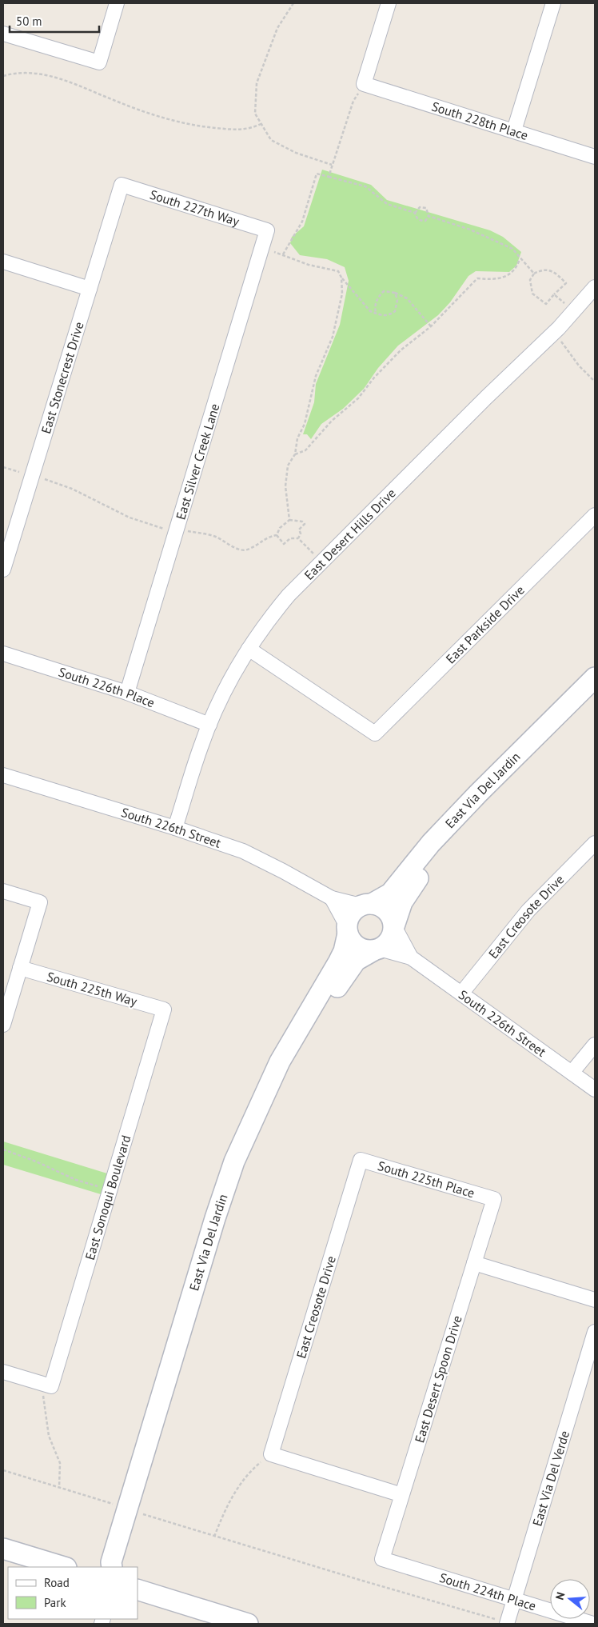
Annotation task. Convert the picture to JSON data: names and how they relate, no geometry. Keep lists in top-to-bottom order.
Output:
{
  "streets": {
    "street": [
      "South 228th Place",
      "South 227th Way",
      "East Stonecrest Drive",
      "East Silver Creek Lane",
      "East Desert Hills Drive",
      "East Parkside Drive",
      "South 226th Place",
      "East Via Del Jardin",
      "South 226th Street",
      "East Creosote Drive",
      "South 225th Way",
      "South 225th Place",
      "East Sonoqui Boulevard",
      "East Desert Spoon Drive",
      "East Via Del Verde",
      "South 224th Place"
    ]
  },
  "crossings": [
    ["South 227th Way", "East Stonecrest Drive"],
    ["South 227th Way", "East Silver Creek Lane"],
    ["East Silver Creek Lane", "South 226th Place"],
    ["East Desert Hills Drive", "East Parkside Drive"],
    ["East Desert Hills Drive", "South 226th Place"],
    ["East Desert Hills Drive", "South 226th Street"],
    ["East Via Del Jardin", "South 226th Street"],
    ["South 226th Street", "East Creosote Drive"],
    ["East Creosote Drive", "South 225th Place"],
    ["South 225th Way", "East Sonoqui Boulevard"],
    ["South 225th Place", "East Desert Spoon Drive"],
    ["East Desert Spoon Drive", "South 224th Place"],
    ["East Via Del Verde", "South 224th Place"]
  ],
  "legend": ["Road", "Park"],
  "scale_bar": "50 m",
  "north": "left"
}
